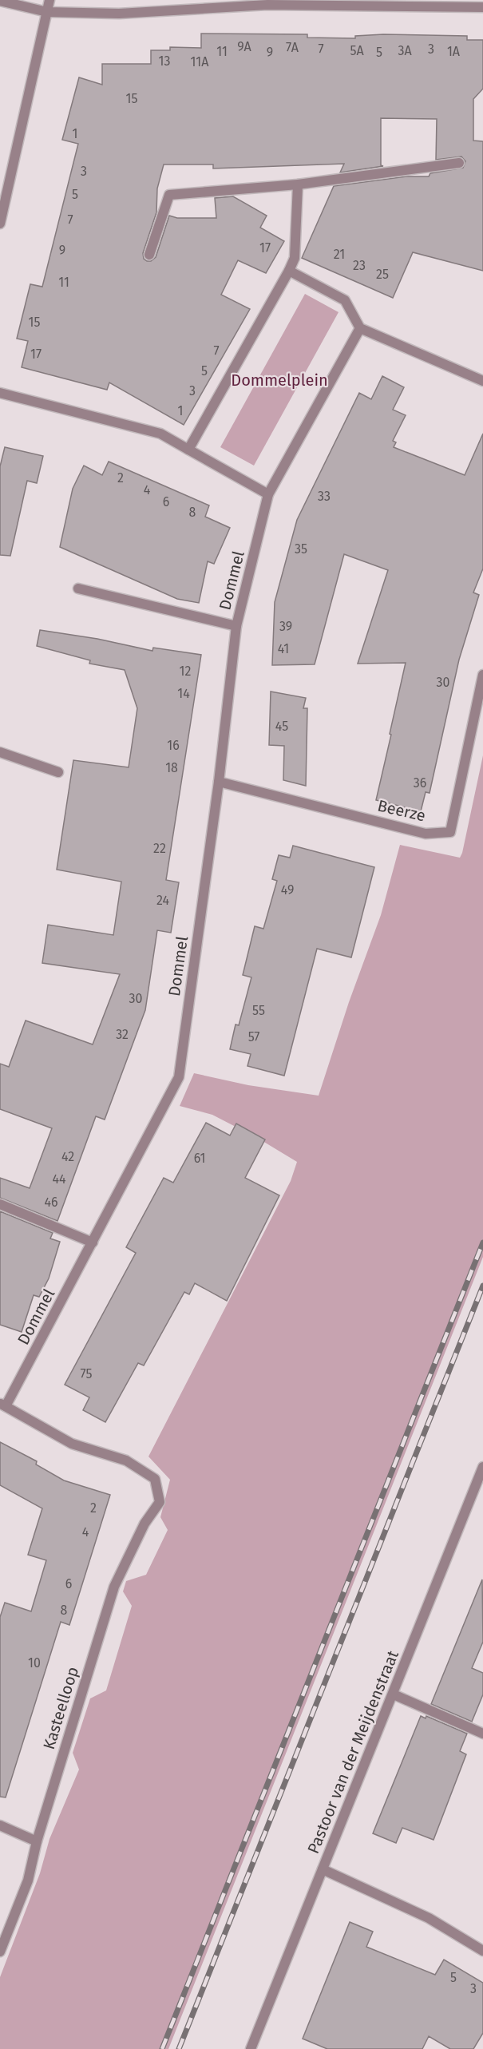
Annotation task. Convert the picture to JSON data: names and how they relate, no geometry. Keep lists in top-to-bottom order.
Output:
{
  "streets": {
    "street": [
      "Dommel",
      "Beerze",
      "Kasteelloop",
      "Pastoor van der Meijdenstraat"
    ]
  },
  "crossings": [
    ["Dommel", "Beerze"],
    ["Dommel", "Kasteelloop"]
  ],
  "parks": ["Dommelplein"],
  "house_numbers": [
    "9A",
    "7A",
    "7",
    "3",
    "5A",
    "3A",
    "11",
    "1A",
    "9",
    "5",
    "13",
    "11A",
    "15",
    "1",
    "3",
    "5",
    "7",
    "17",
    "9",
    "21",
    "23",
    "25",
    "11",
    "15",
    "7",
    "17",
    "5",
    "3",
    "1",
    "2",
    "4",
    "33",
    "6",
    "8",
    "35",
    "39",
    "41",
    "12",
    "30",
    "14",
    "45",
    "16",
    "18",
    "36",
    "22",
    "49",
    "24",
    "30",
    "55",
    "32",
    "57",
    "42",
    "61",
    "44",
    "46",
    "75",
    "2",
    "4",
    "6",
    "8",
    "10",
    "5",
    "3"
  ]
}
